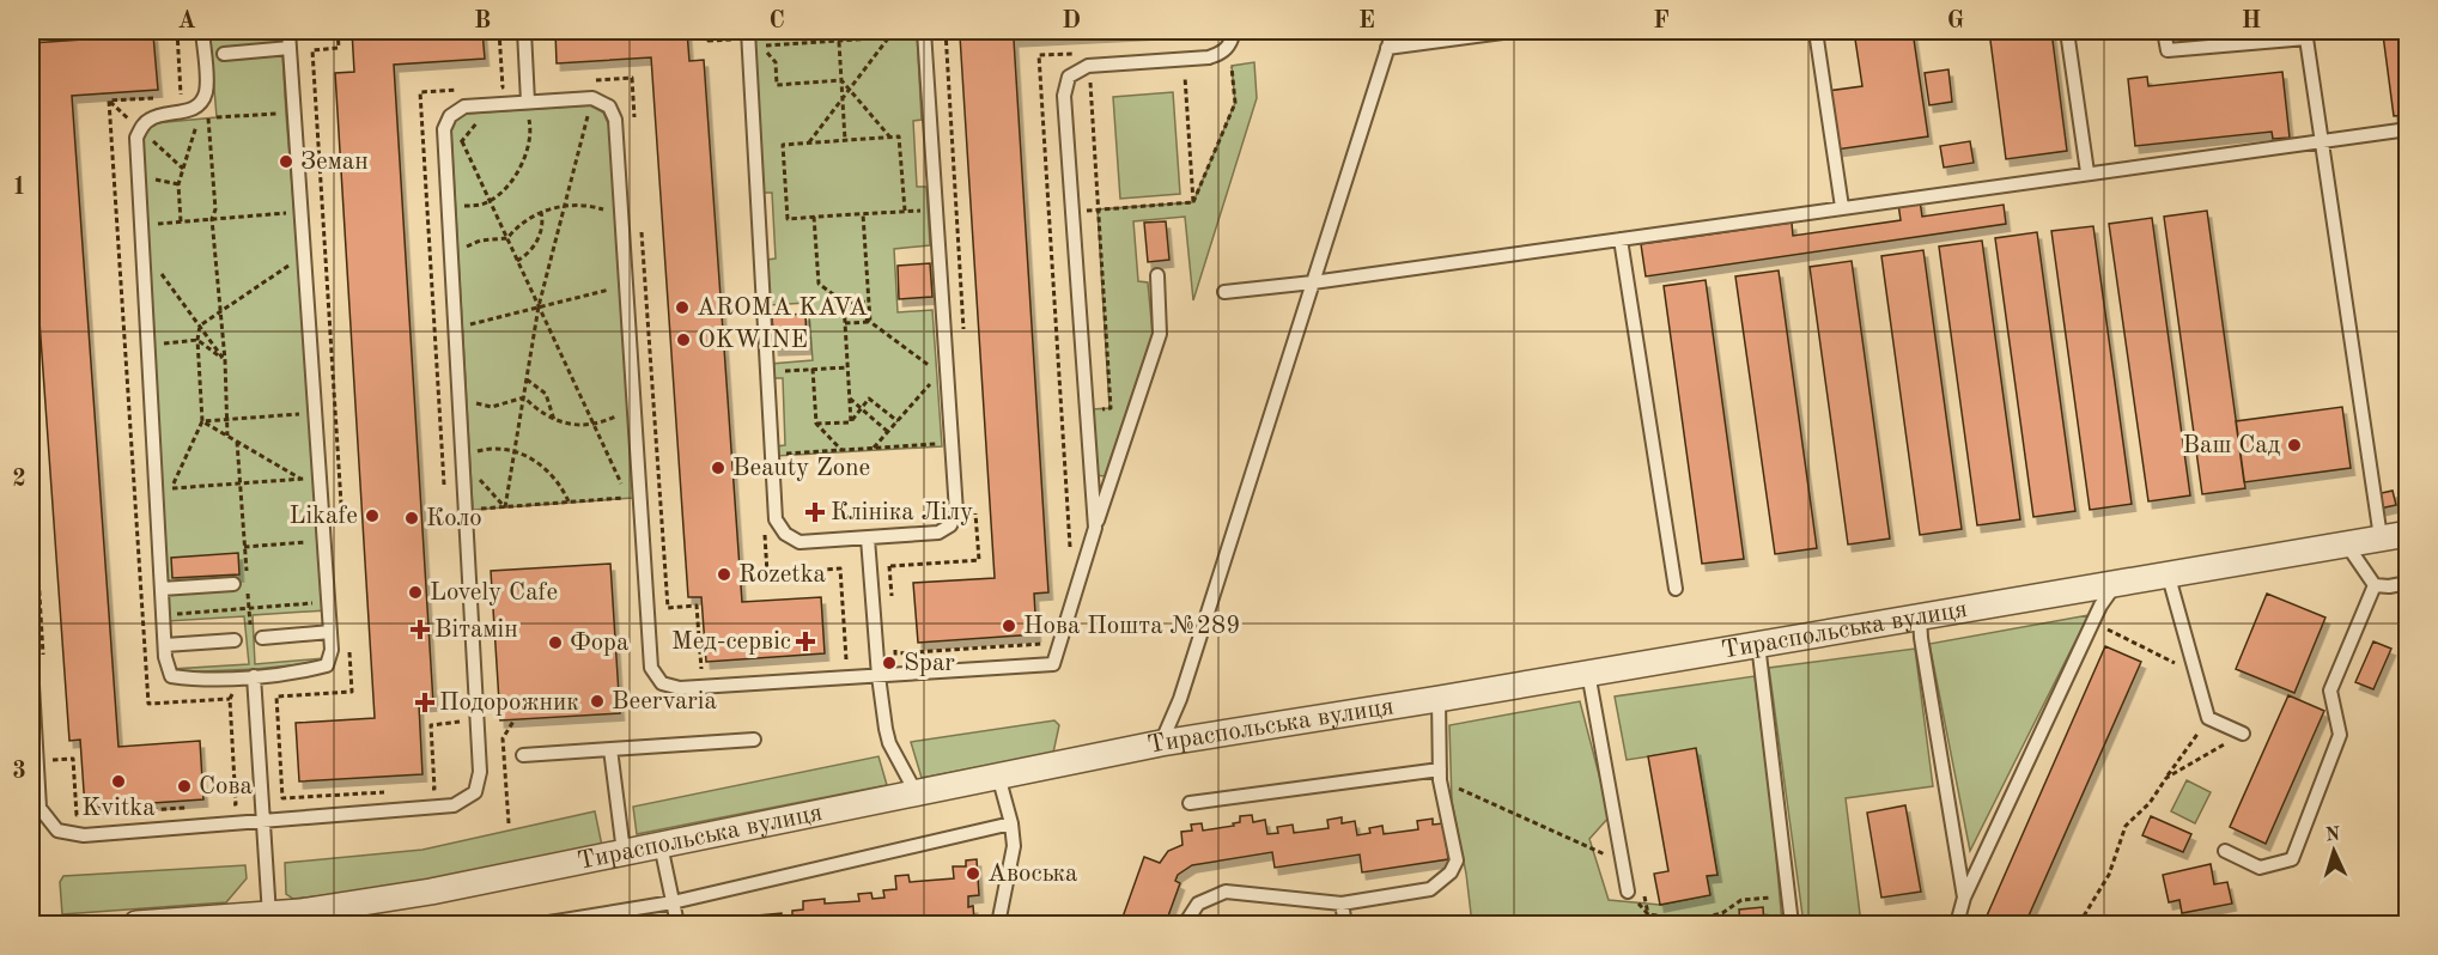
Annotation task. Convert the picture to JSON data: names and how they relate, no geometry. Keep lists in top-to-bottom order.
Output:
{
  "streets": {
    "street": ["Тираспольська вулиця"]
  },
  "places": {
    "other": [
      "Земан",
      "AROMA KAVA",
      "OKWINE",
      "Ваш Сад",
      "Beauty Zone",
      "Likafe",
      "Коло",
      "Rozetka",
      "Lovely Cafe",
      "Нова Пошта №289",
      "Фора",
      "Spar",
      "Beervaria",
      "Kvitka",
      "Сова",
      "Авоська"
    ],
    "health": [
      "Клініка Лілу",
      "Вітамін",
      "Мед-сервіс",
      "Подорожник"
    ]
  },
  "north": "top",
  "grid": {
    "columns": [
      "A",
      "B",
      "C",
      "D",
      "E",
      "F",
      "G",
      "H"
    ],
    "rows": ["1", "2", "3"]
  }
}
